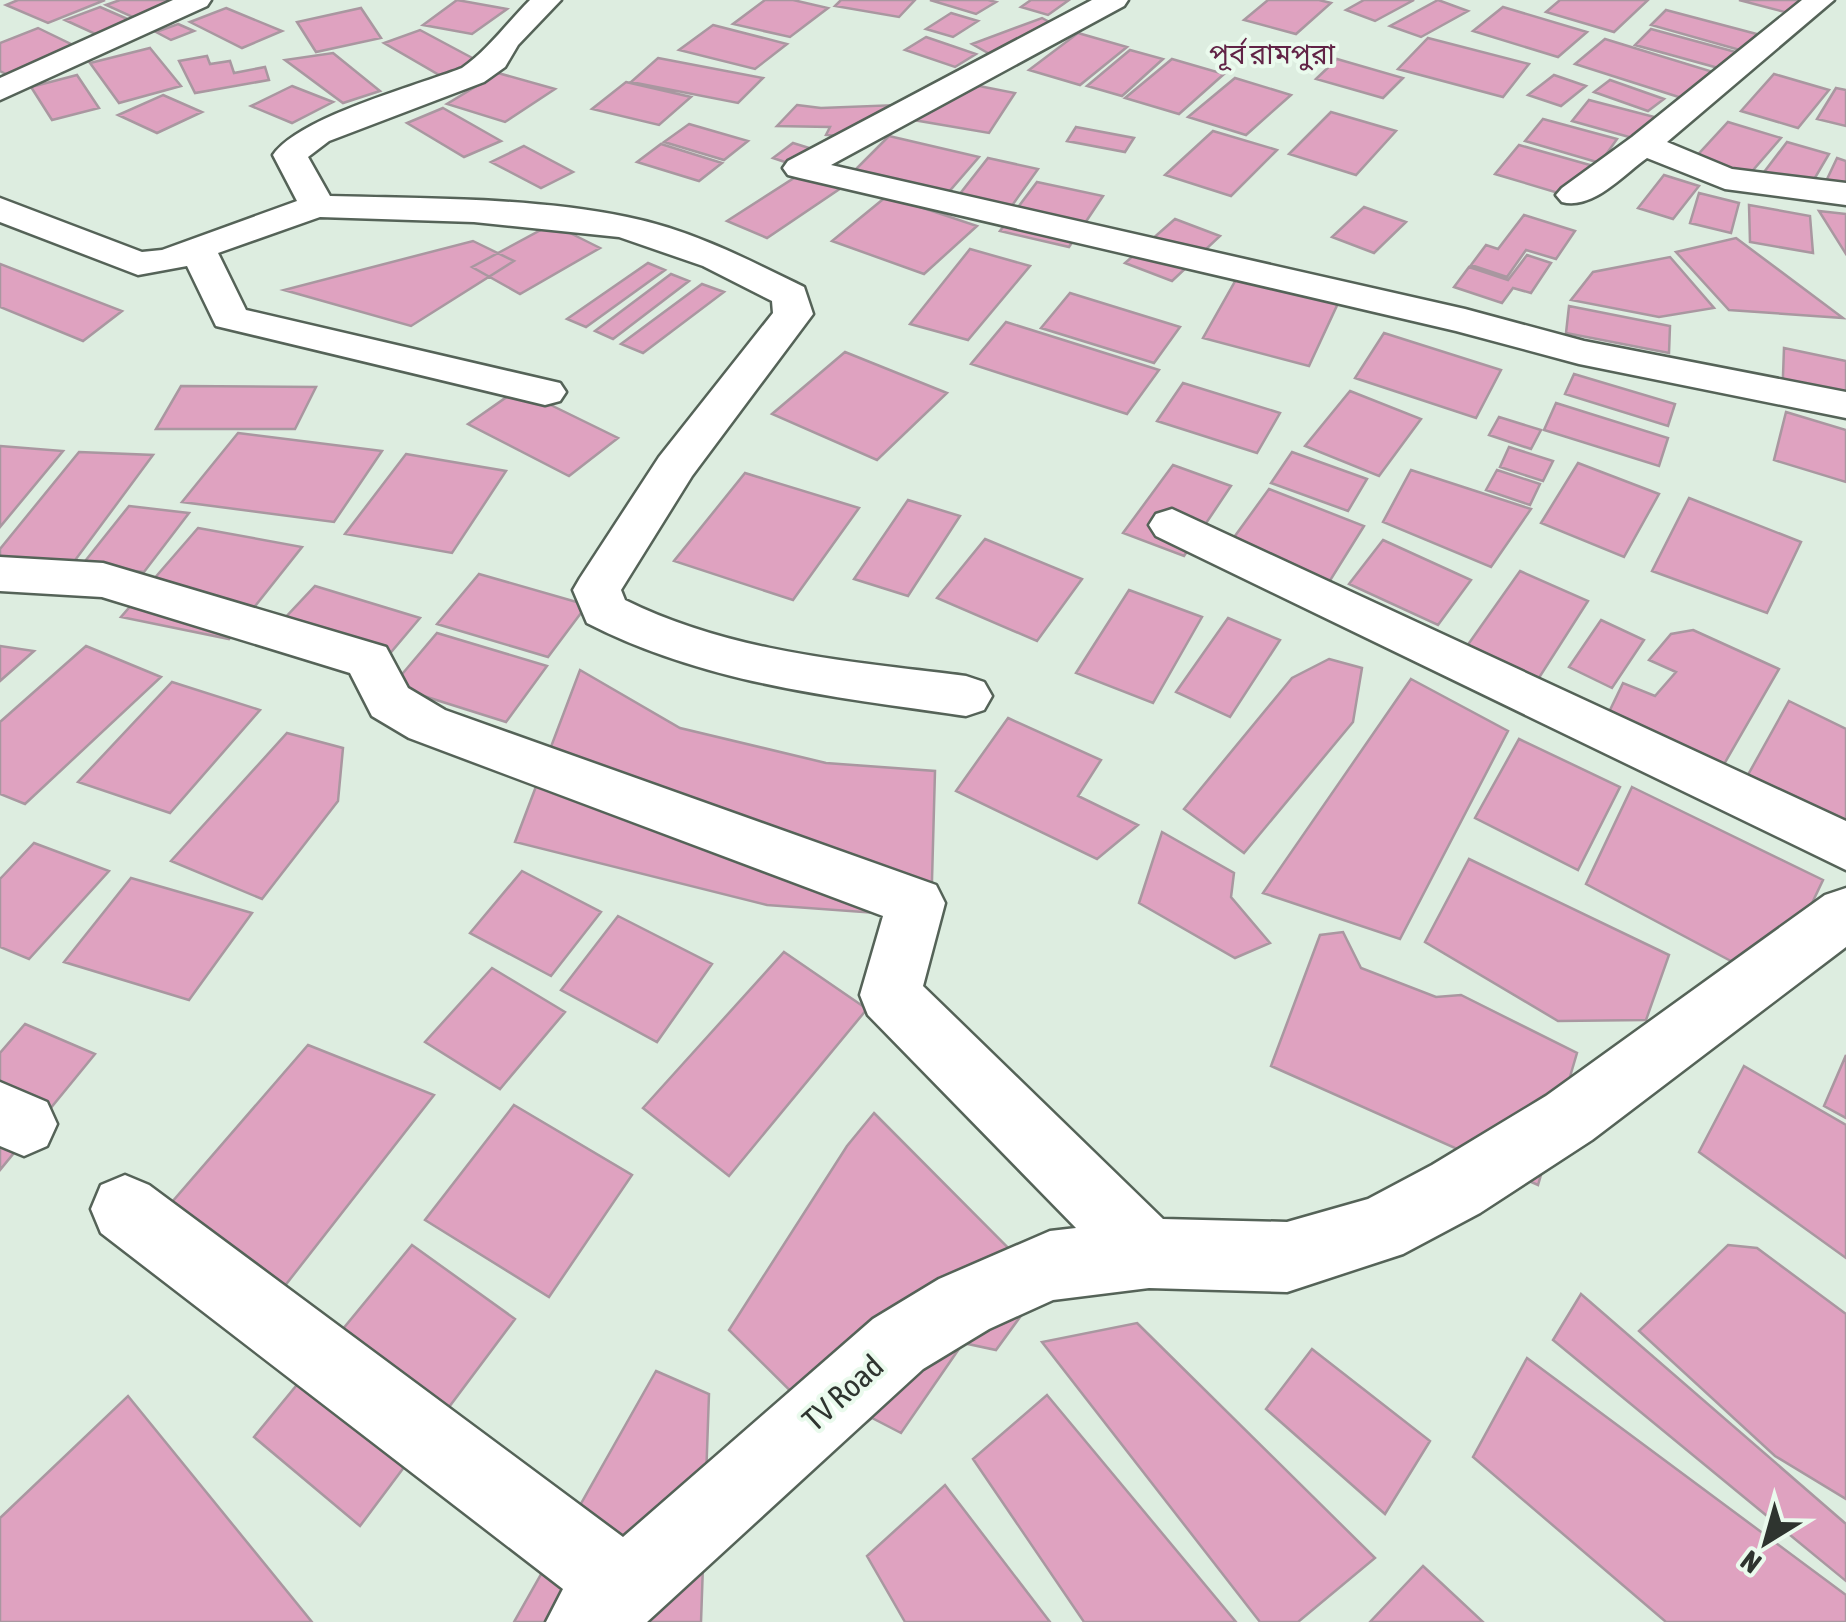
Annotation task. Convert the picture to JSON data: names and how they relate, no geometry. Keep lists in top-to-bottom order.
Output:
{
  "streets": {
    "street": ["TV Road"]
  },
  "districts": ["পূর্ব রামপুরা"],
  "north": "bottom left"
}
